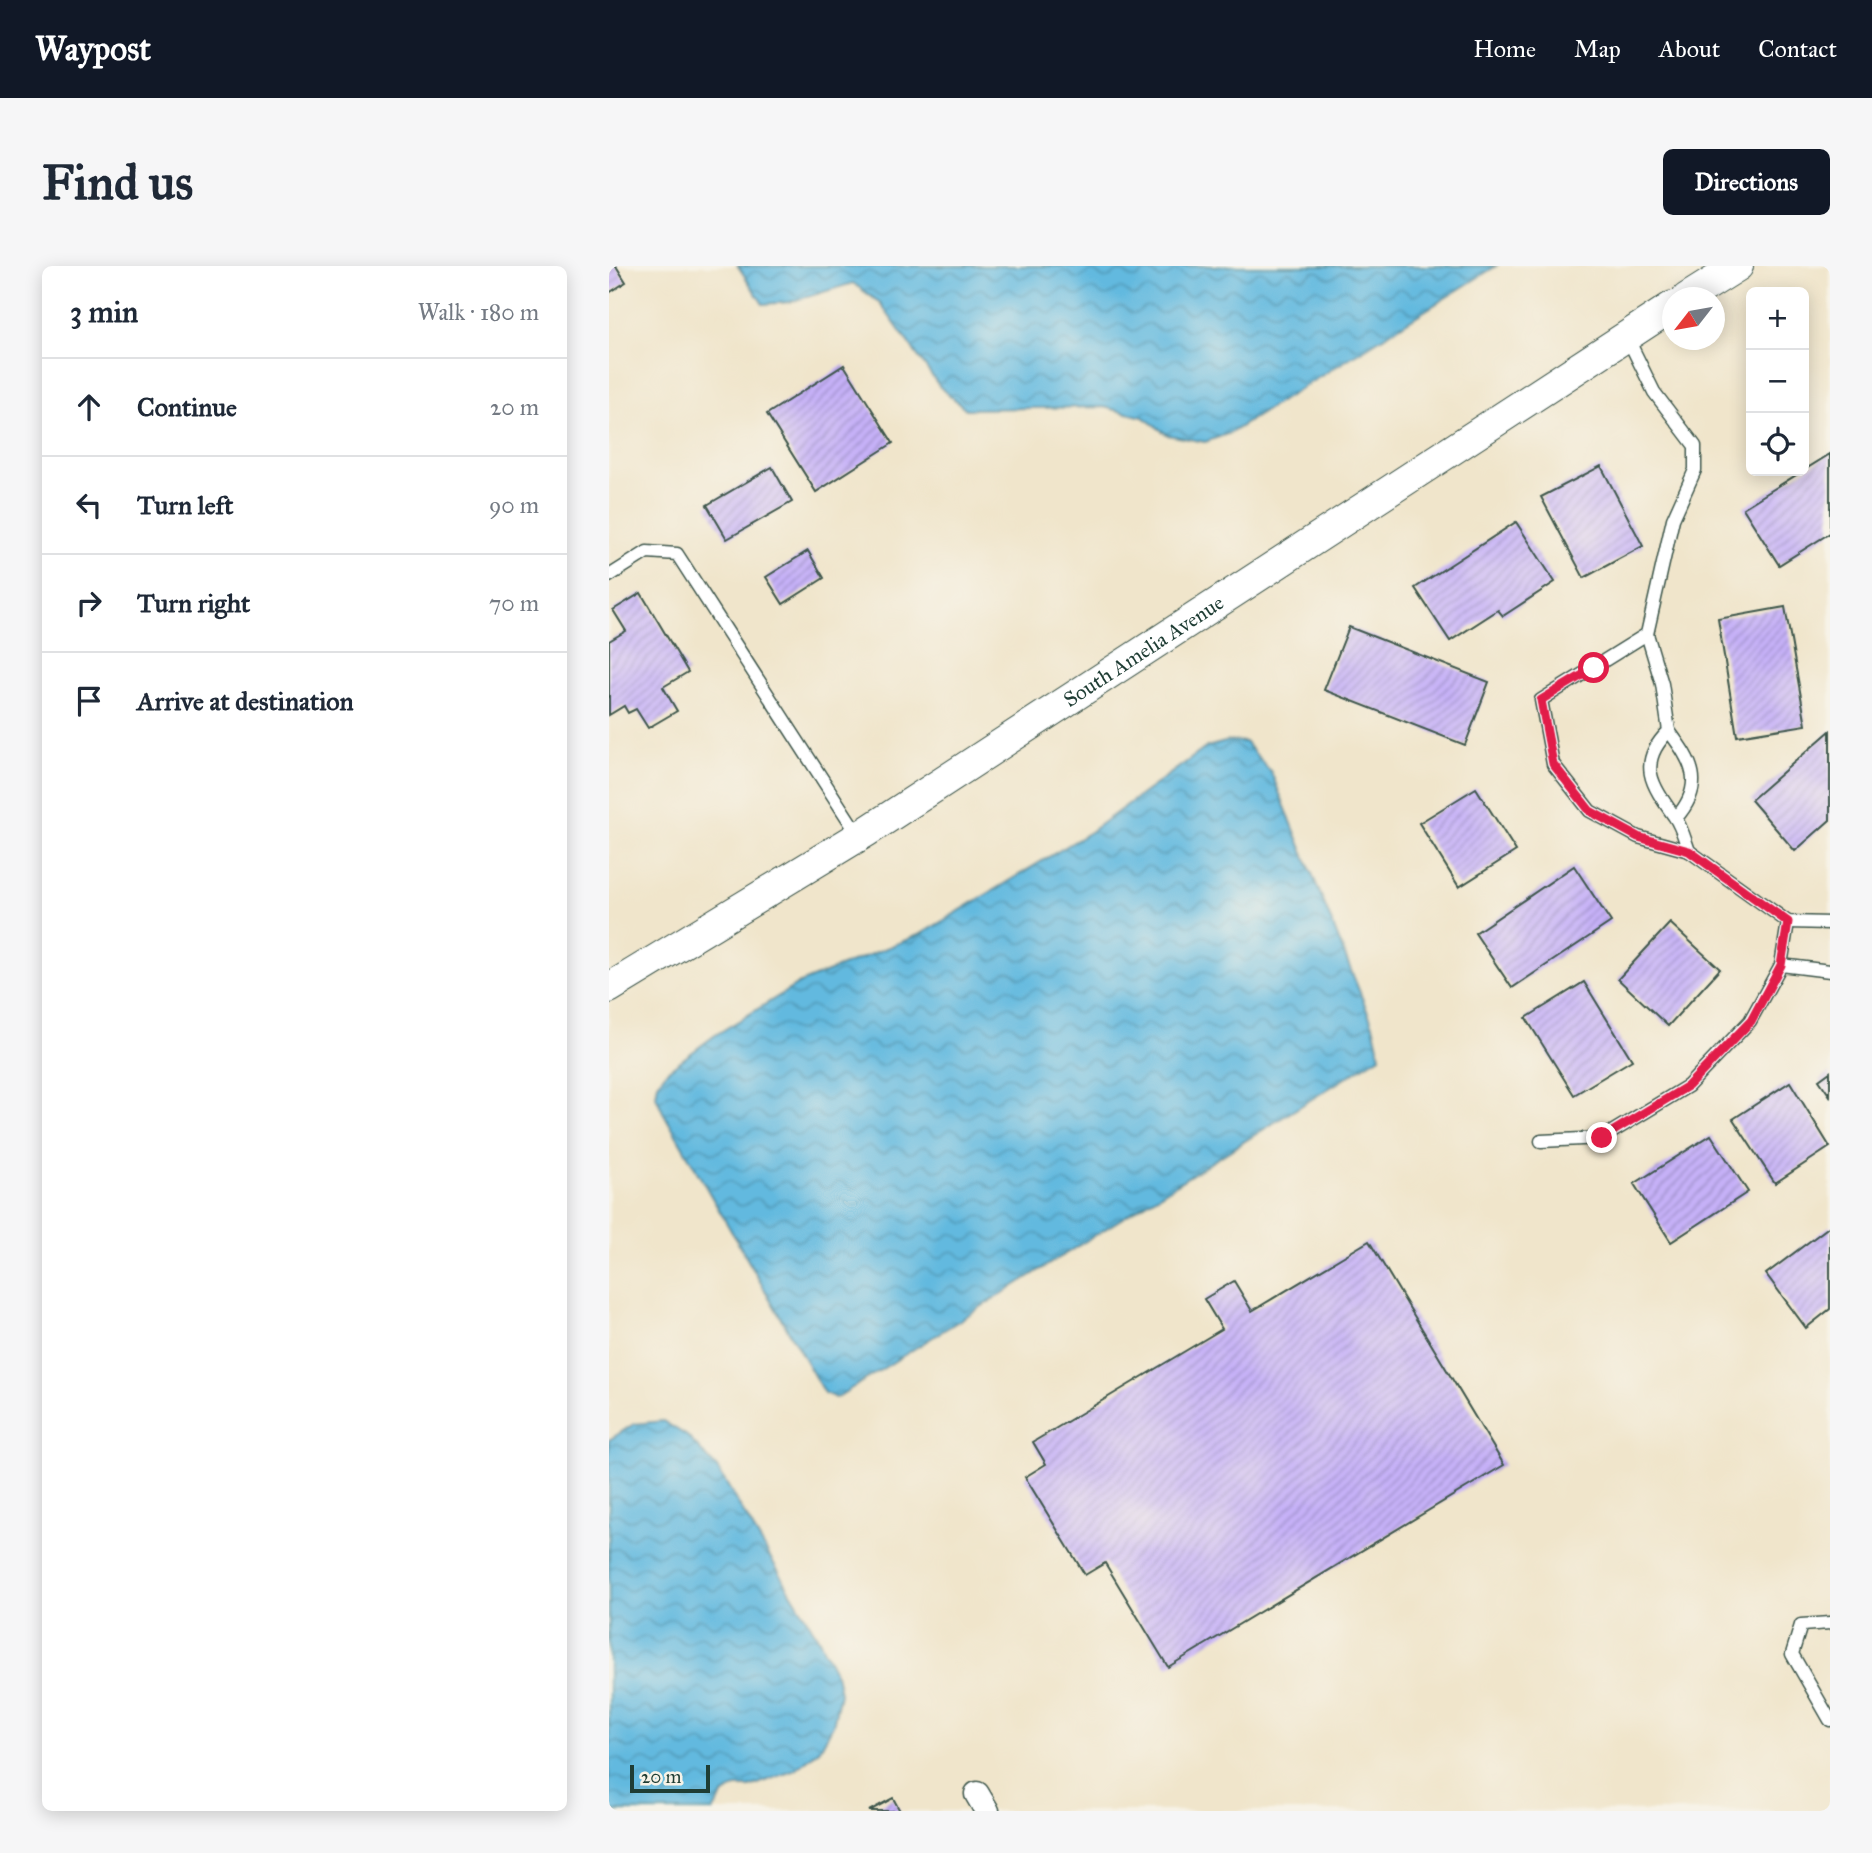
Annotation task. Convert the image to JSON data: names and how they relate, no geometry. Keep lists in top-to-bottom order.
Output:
{
  "streets": {
    "street": ["South Amelia Avenue"]
  },
  "scale_bar": "20 m",
  "north": "bottom left",
  "page": {
    "header": "Waypost",
    "nav": [
      "Home",
      "Map",
      "About",
      "Contact"
    ],
    "buttons": "Directions",
    "title": "Find us",
    "heading": ["3 min", "Walk · 180 m"],
    "map_buttons": ["+", "−"],
    "list": [
      ["Continue", "20 m"],
      ["Turn left", "90 m"],
      ["Turn right", "70 m"],
      "Arrive at destination"
    ],
    "scale": "20 m"
  }
}
